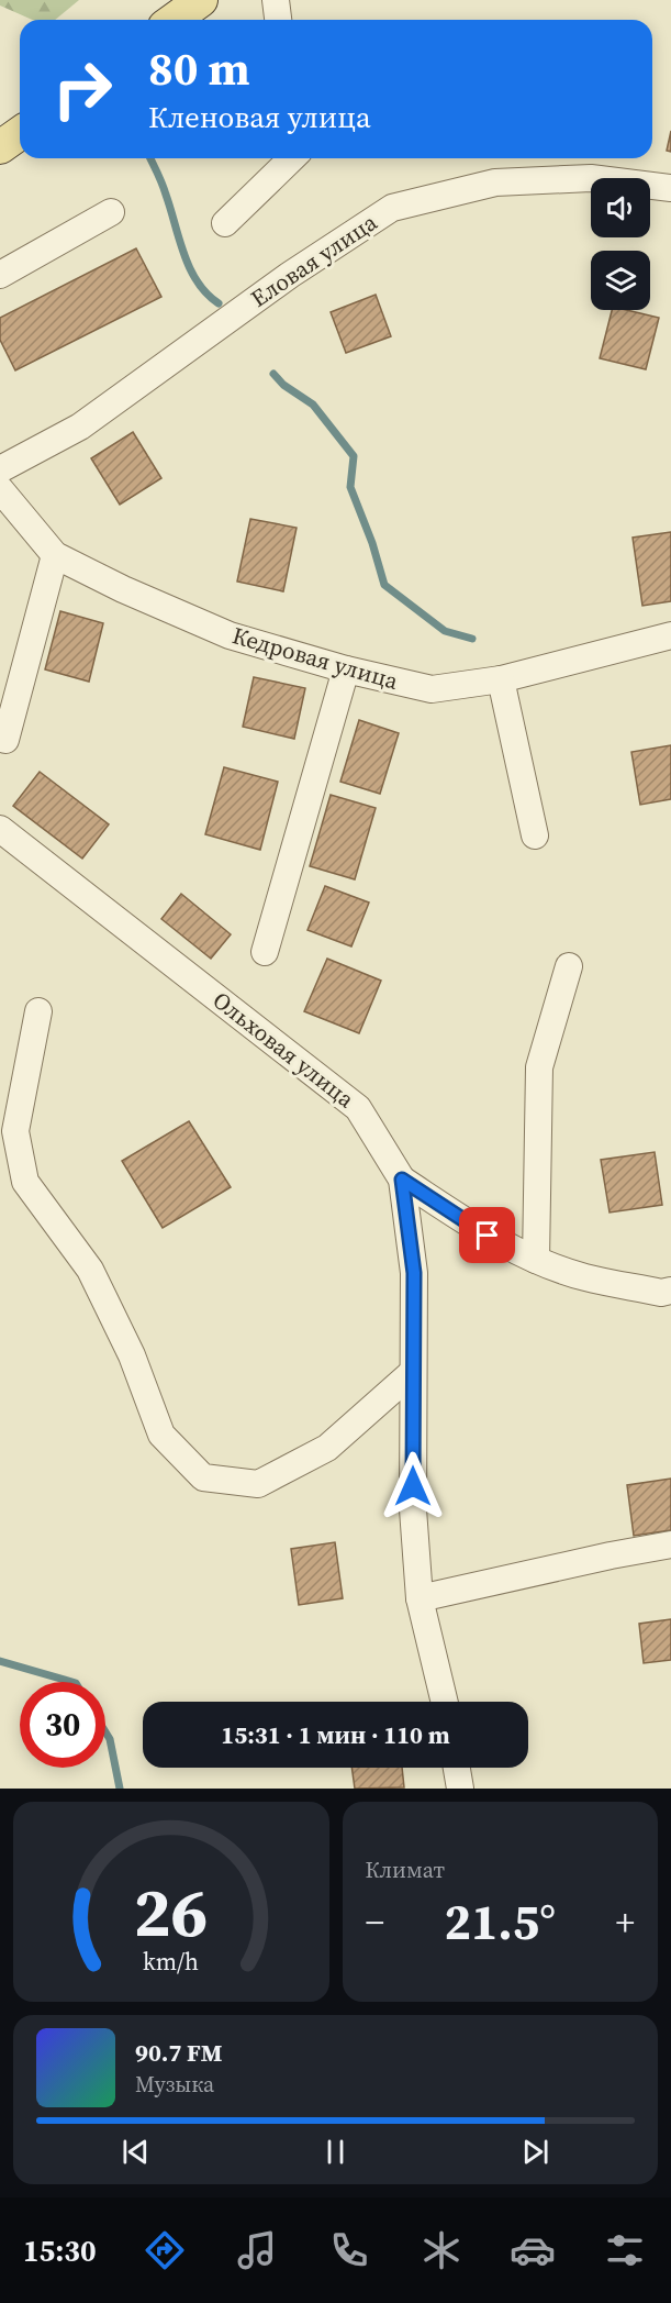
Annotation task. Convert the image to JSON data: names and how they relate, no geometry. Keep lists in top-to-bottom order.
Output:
{
  "streets": {
    "street": ["Еловая улица", "Кедровая улица", "Ольховая улица"]
  },
  "page": {
    "turn": ["80 m", "Кленовая улица"],
    "limit": "30",
    "trip": "15:31 · 1 мин · 110 m",
    "tile": "Климат",
    "heat": ["−", "21.5°", "+"],
    "song": ["90.7 FM", "Музыка"],
    "tabs": "15:30",
    "gauge": ["26", "km/h"]
  }
}
